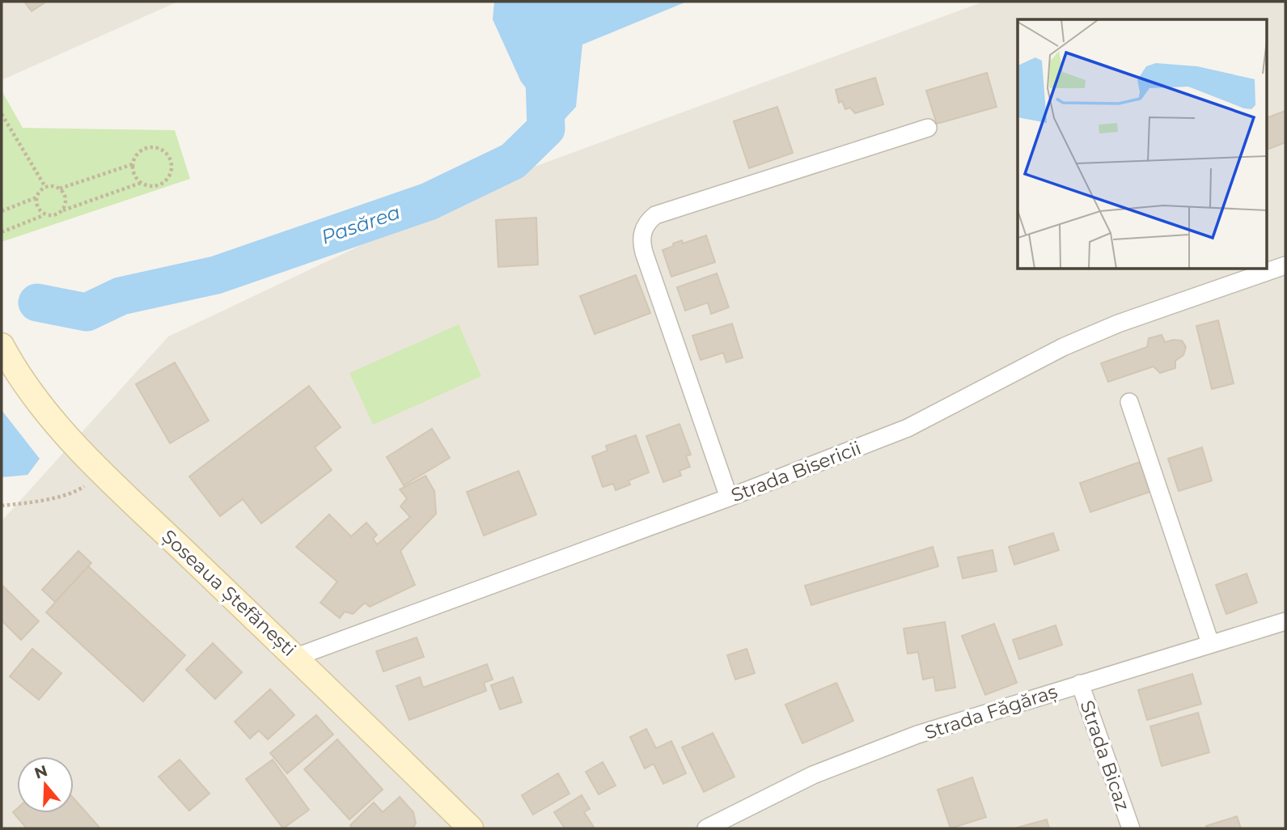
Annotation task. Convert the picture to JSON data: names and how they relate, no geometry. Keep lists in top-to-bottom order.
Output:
{
  "streets": {
    "main road": ["Șoseaua Ștefănești"],
    "street": ["Strada Bisericii", "Strada Făgăraș", "Strada Bicaz"]
  },
  "crossings": [
    ["Strada Bisericii", "Șoseaua Ștefănești"],
    ["Strada Făgăraș", "Strada Bicaz"]
  ],
  "water": ["Pasărea"],
  "north": "top"
}
